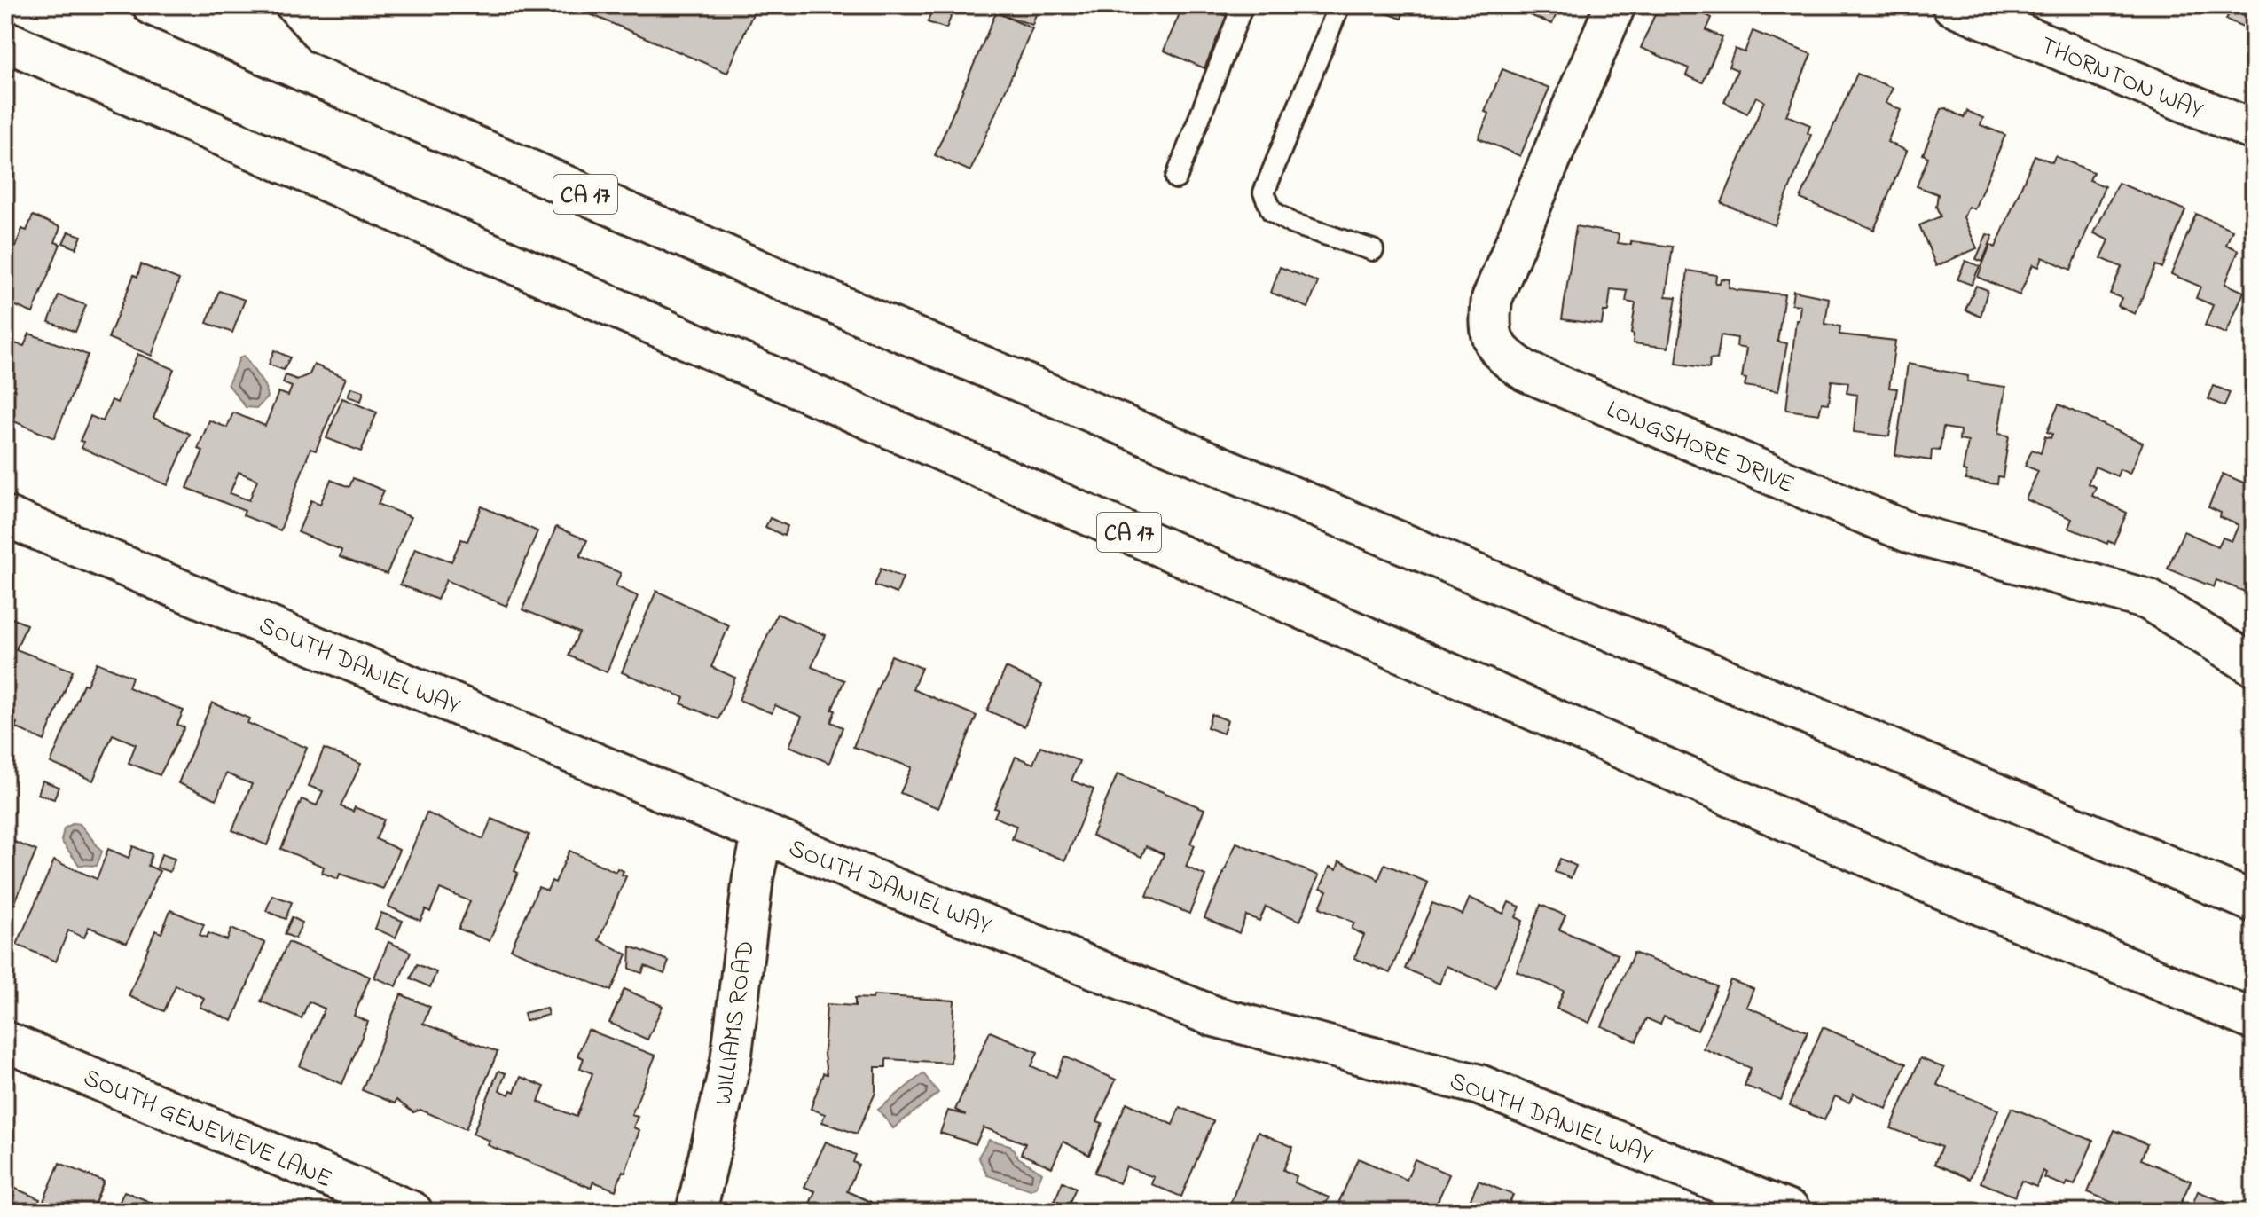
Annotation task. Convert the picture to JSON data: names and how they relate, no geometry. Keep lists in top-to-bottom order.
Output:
{
  "streets": {
    "main road": [
      "THORNTON WAY",
      "CA 17",
      "LONGSHORE DRIVE",
      "SOUTH DANIEL WAY",
      "WILLIAMS ROAD",
      "SOUTH GENEVIEVE LANE"
    ]
  },
  "crossings": [
    ["SOUTH DANIEL WAY", "WILLIAMS ROAD"]
  ]
}
